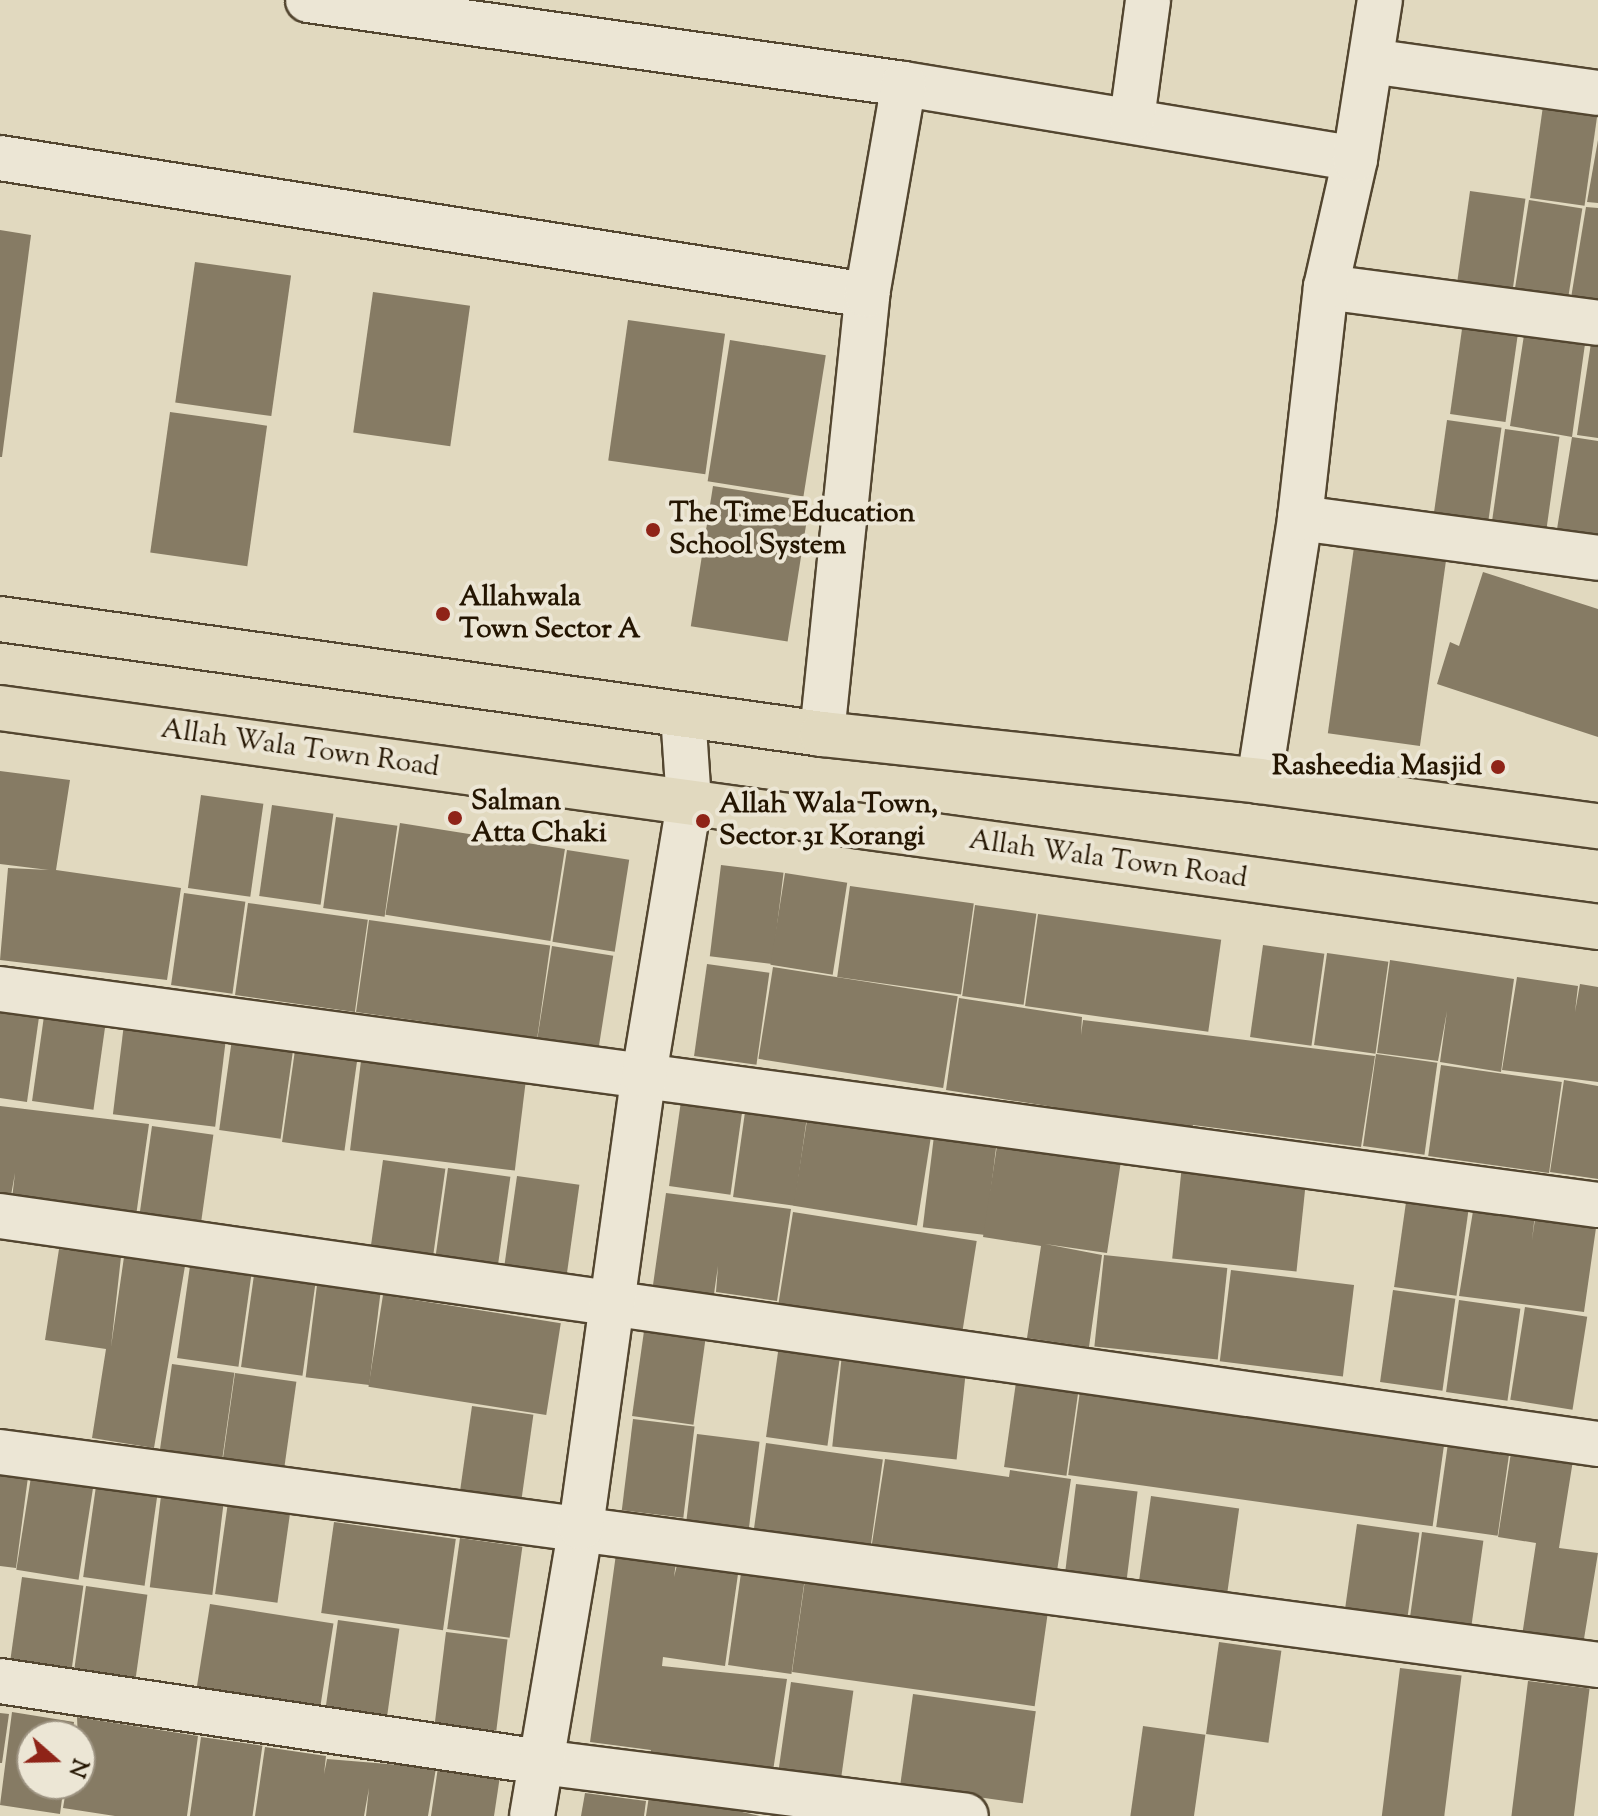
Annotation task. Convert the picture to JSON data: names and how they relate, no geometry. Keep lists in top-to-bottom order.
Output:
{
  "streets": {
    "main road": ["Allah Wala Town Road"]
  },
  "places": [
    "The Time Education School System",
    "Allahwala Town Sector A",
    "Rasheedia Masjid",
    "Salman Atta Chaki",
    "Allah Wala Town, Sector 31 Korangi"
  ],
  "north": "right"
}
